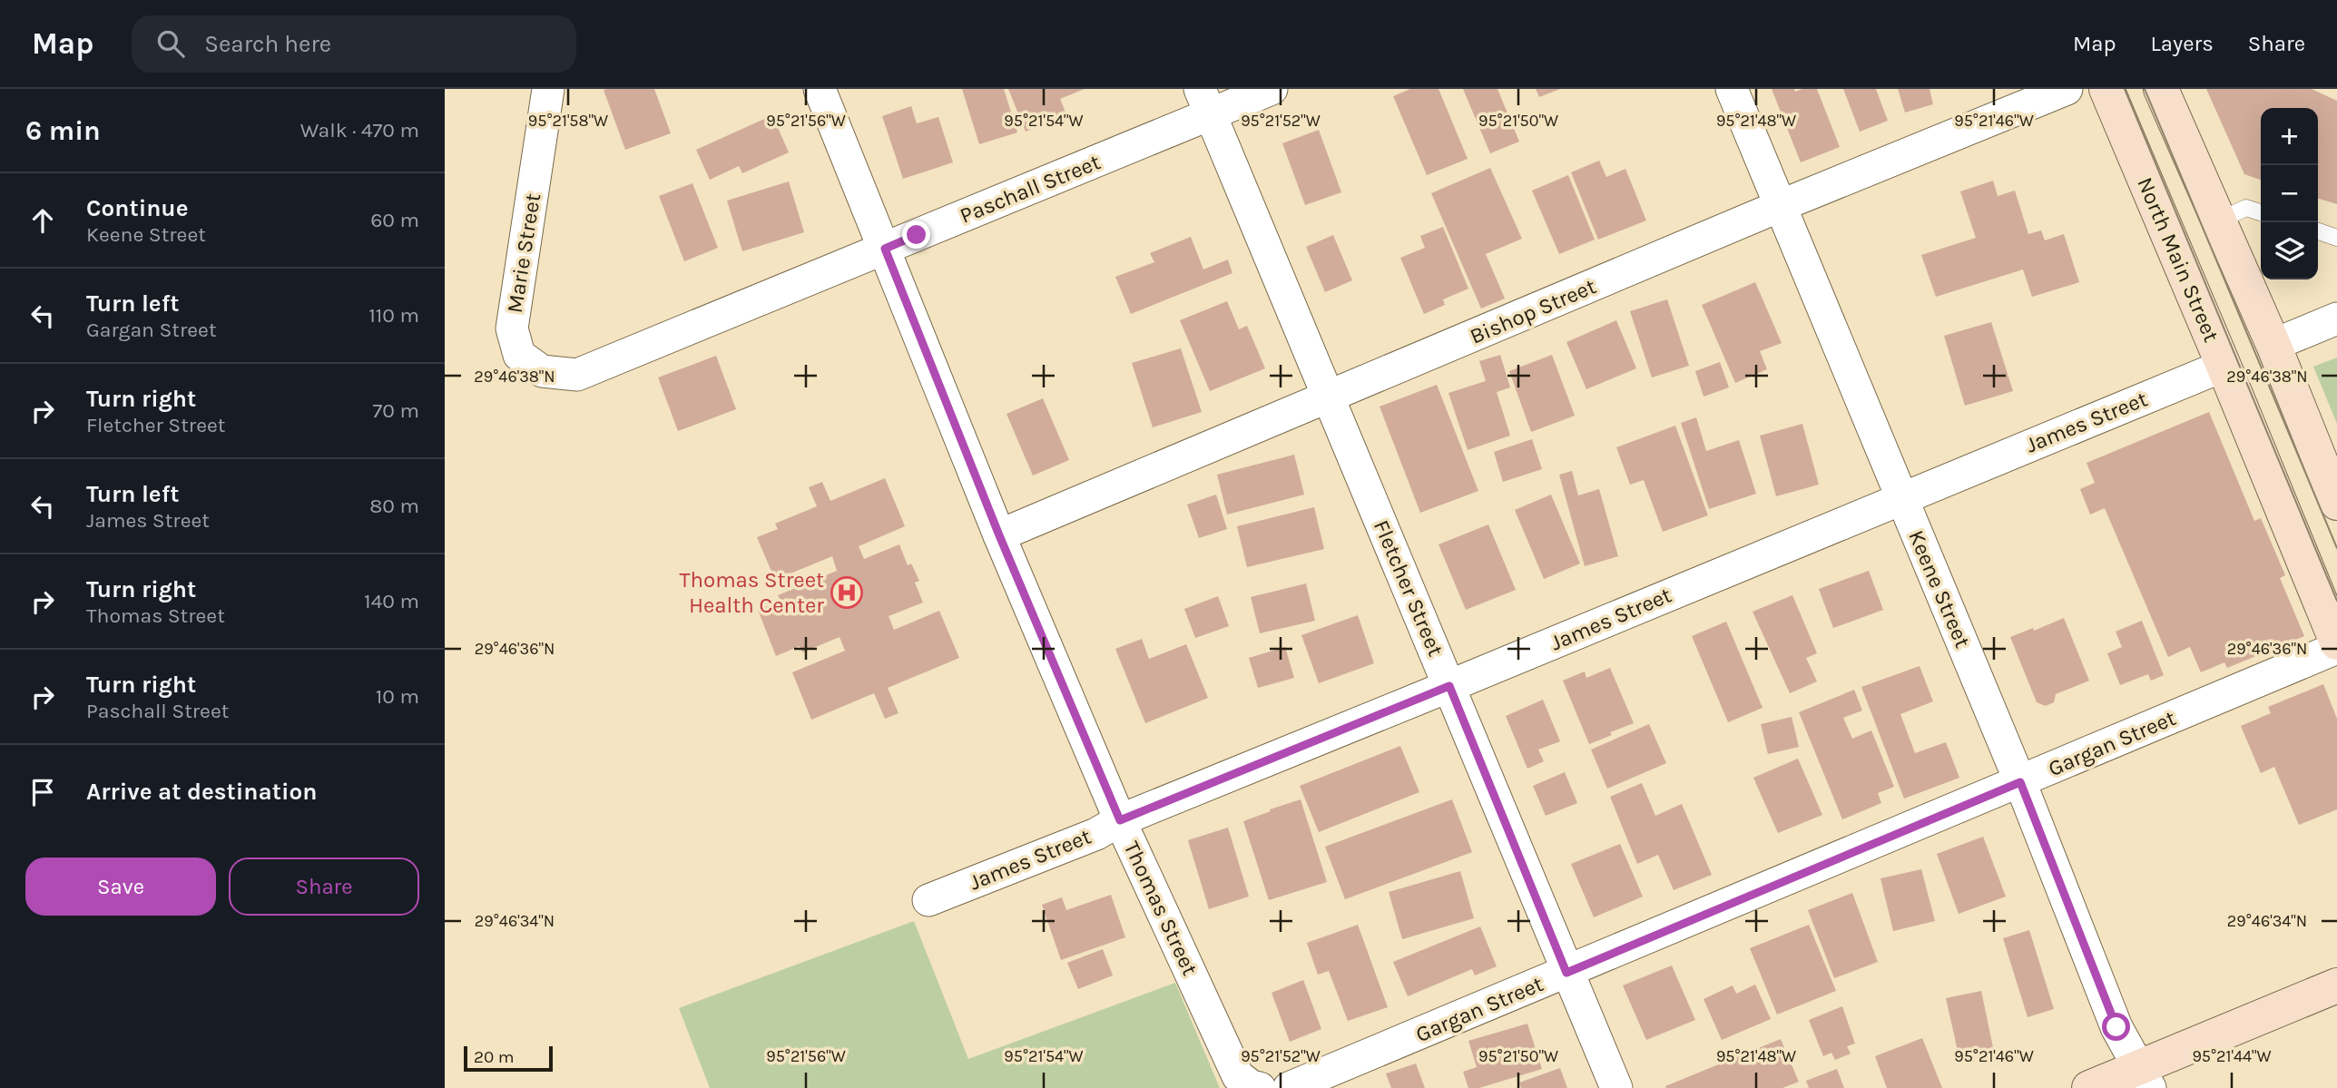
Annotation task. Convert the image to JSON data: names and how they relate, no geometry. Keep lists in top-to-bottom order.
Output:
{
  "streets": {
    "main road": ["North Main Street"],
    "street": [
      "Paschall Street",
      "Marie Street",
      "Bishop Street",
      "James Street",
      "Fletcher Street",
      "Keene Street",
      "Gargan Street",
      "Thomas Street"
    ]
  },
  "crossings": [
    ["Paschall Street", "Marie Street"],
    ["Paschall Street", "Fletcher Street"],
    ["Paschall Street", "Thomas Street"],
    ["North Main Street", "James Street"],
    ["Bishop Street", "Fletcher Street"],
    ["Bishop Street", "Keene Street"],
    ["Bishop Street", "Thomas Street"],
    ["James Street", "Fletcher Street"],
    ["James Street", "Keene Street"],
    ["James Street", "Thomas Street"],
    ["Fletcher Street", "Gargan Street"],
    ["Keene Street", "Gargan Street"]
  ],
  "places": {
    "hospital": ["Thomas Street Health Center"]
  },
  "scale_bar": "20 m",
  "page": {
    "header": "Map",
    "search": "Search here",
    "nav": ["Map", "Layers", "Share"],
    "heading": ["6 min", "Walk · 470 m"],
    "map_buttons": ["+", "−"],
    "list": [
      ["Continue", "Keene Street", "60 m"],
      ["Turn left", "Gargan Street", "110 m"],
      ["Turn right", "Fletcher Street", "70 m"],
      ["Turn left", "James Street", "80 m"],
      ["Turn right", "Thomas Street", "140 m"],
      ["Turn right", "Paschall Street", "10 m"],
      "Arrive at destination"
    ],
    "buttons": ["Save", "Share"],
    "scale": "20 m"
  },
  "coordinates": [
    "95°21'58\"W",
    "95°21'56\"W",
    "95°21'54\"W",
    "95°21'52\"W",
    "95°21'50\"W",
    "95°21'48\"W",
    "95°21'46\"W",
    "29°46'38\"N",
    "29°46'36\"N",
    "29°46'34\"N",
    "95°21'44\"W"
  ]
}
